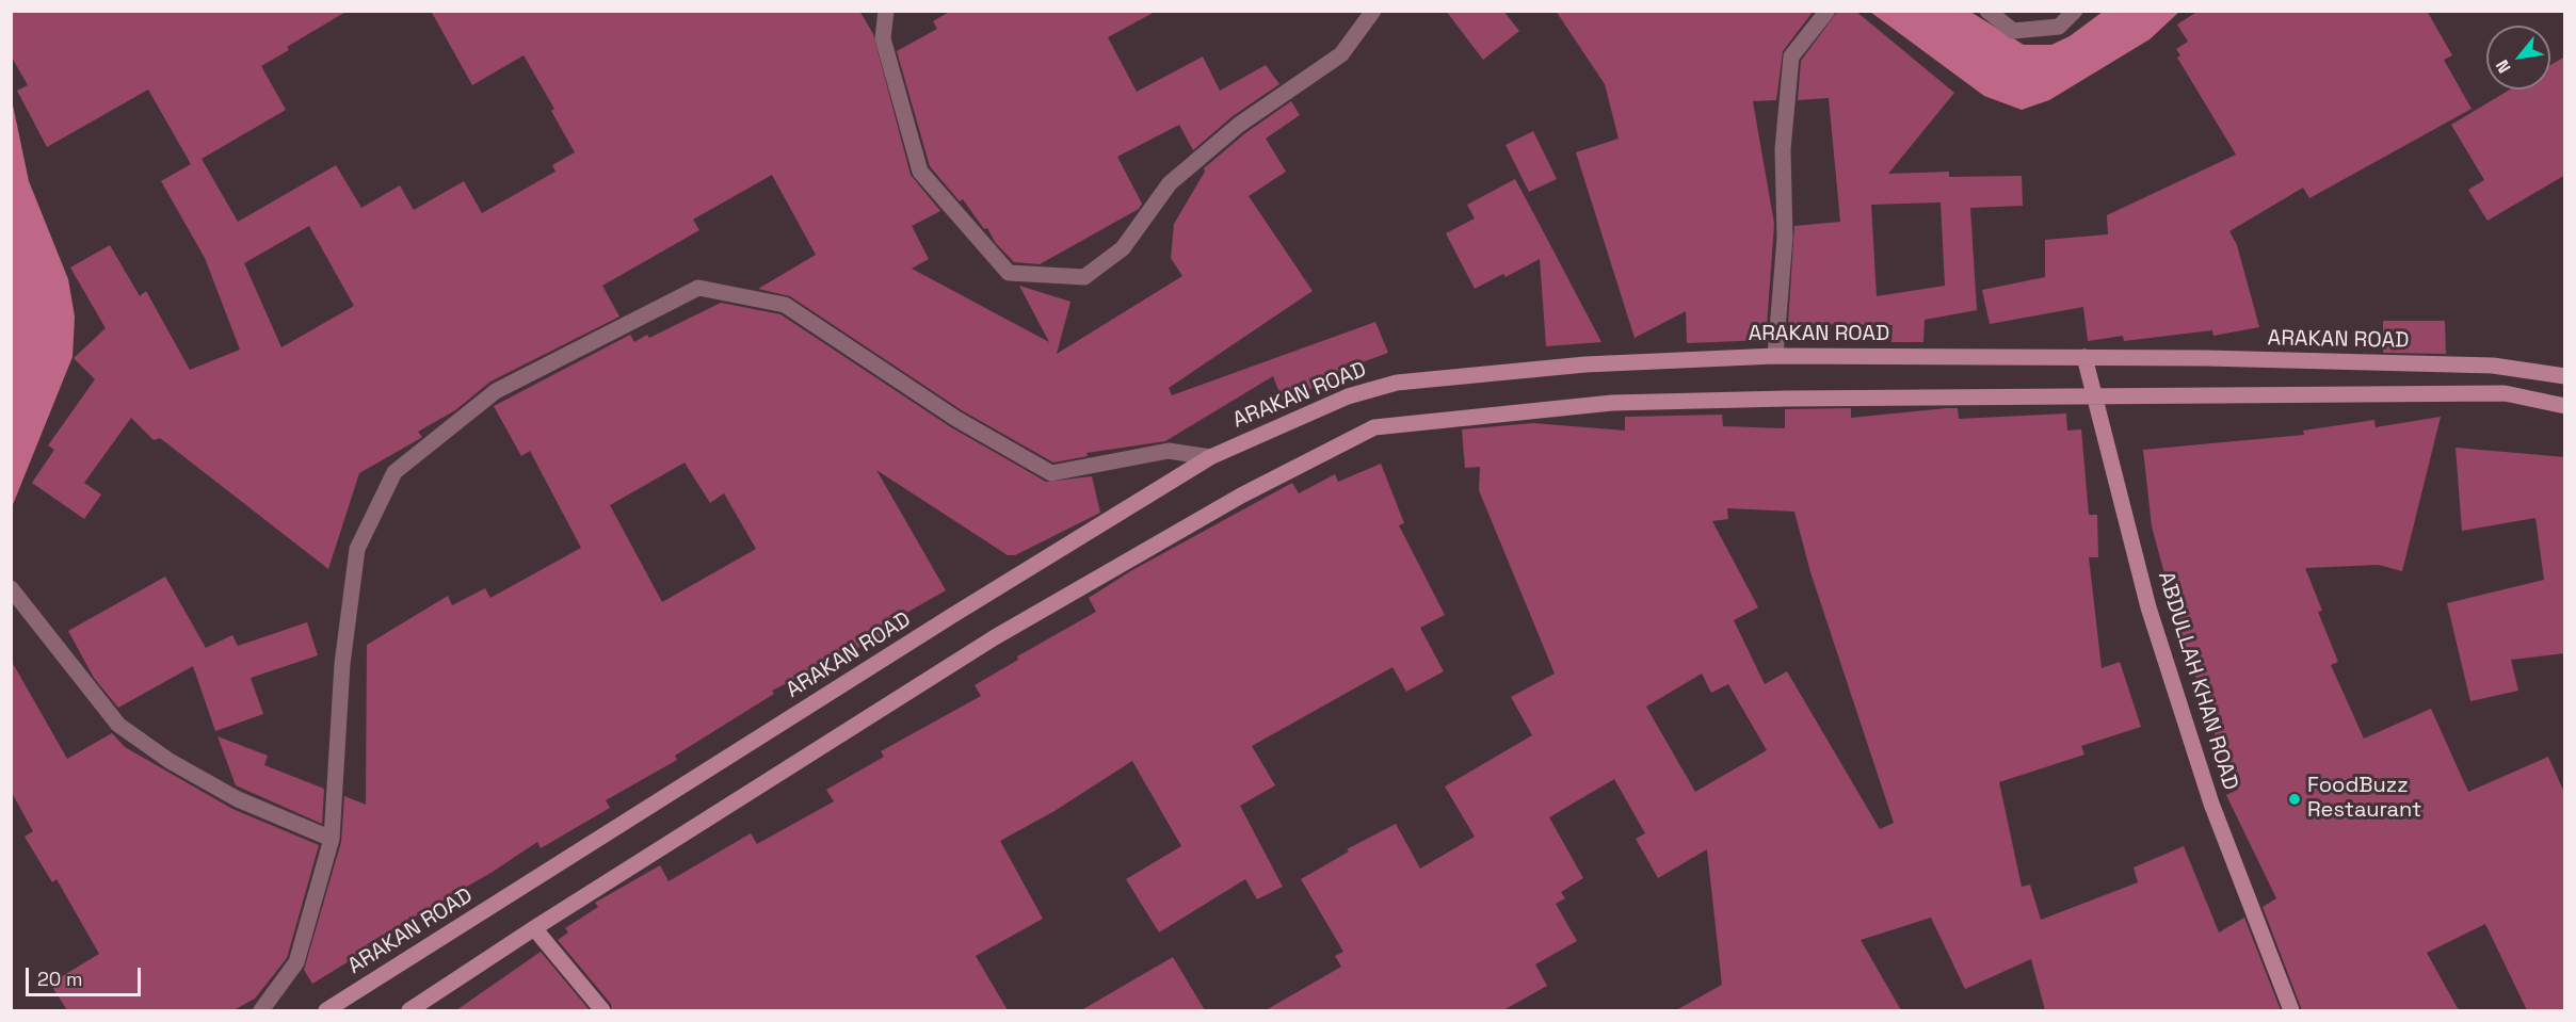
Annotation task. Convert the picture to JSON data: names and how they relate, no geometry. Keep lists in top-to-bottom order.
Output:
{
  "streets": {
    "main road": ["ARAKAN ROAD", "ABDULLAH KHAN ROAD"]
  },
  "crossings": [
    ["ARAKAN ROAD", "ABDULLAH KHAN ROAD"]
  ],
  "places": ["FoodBuzz Restaurant"],
  "scale_bar": "20 m",
  "north": "bottom left"
}
